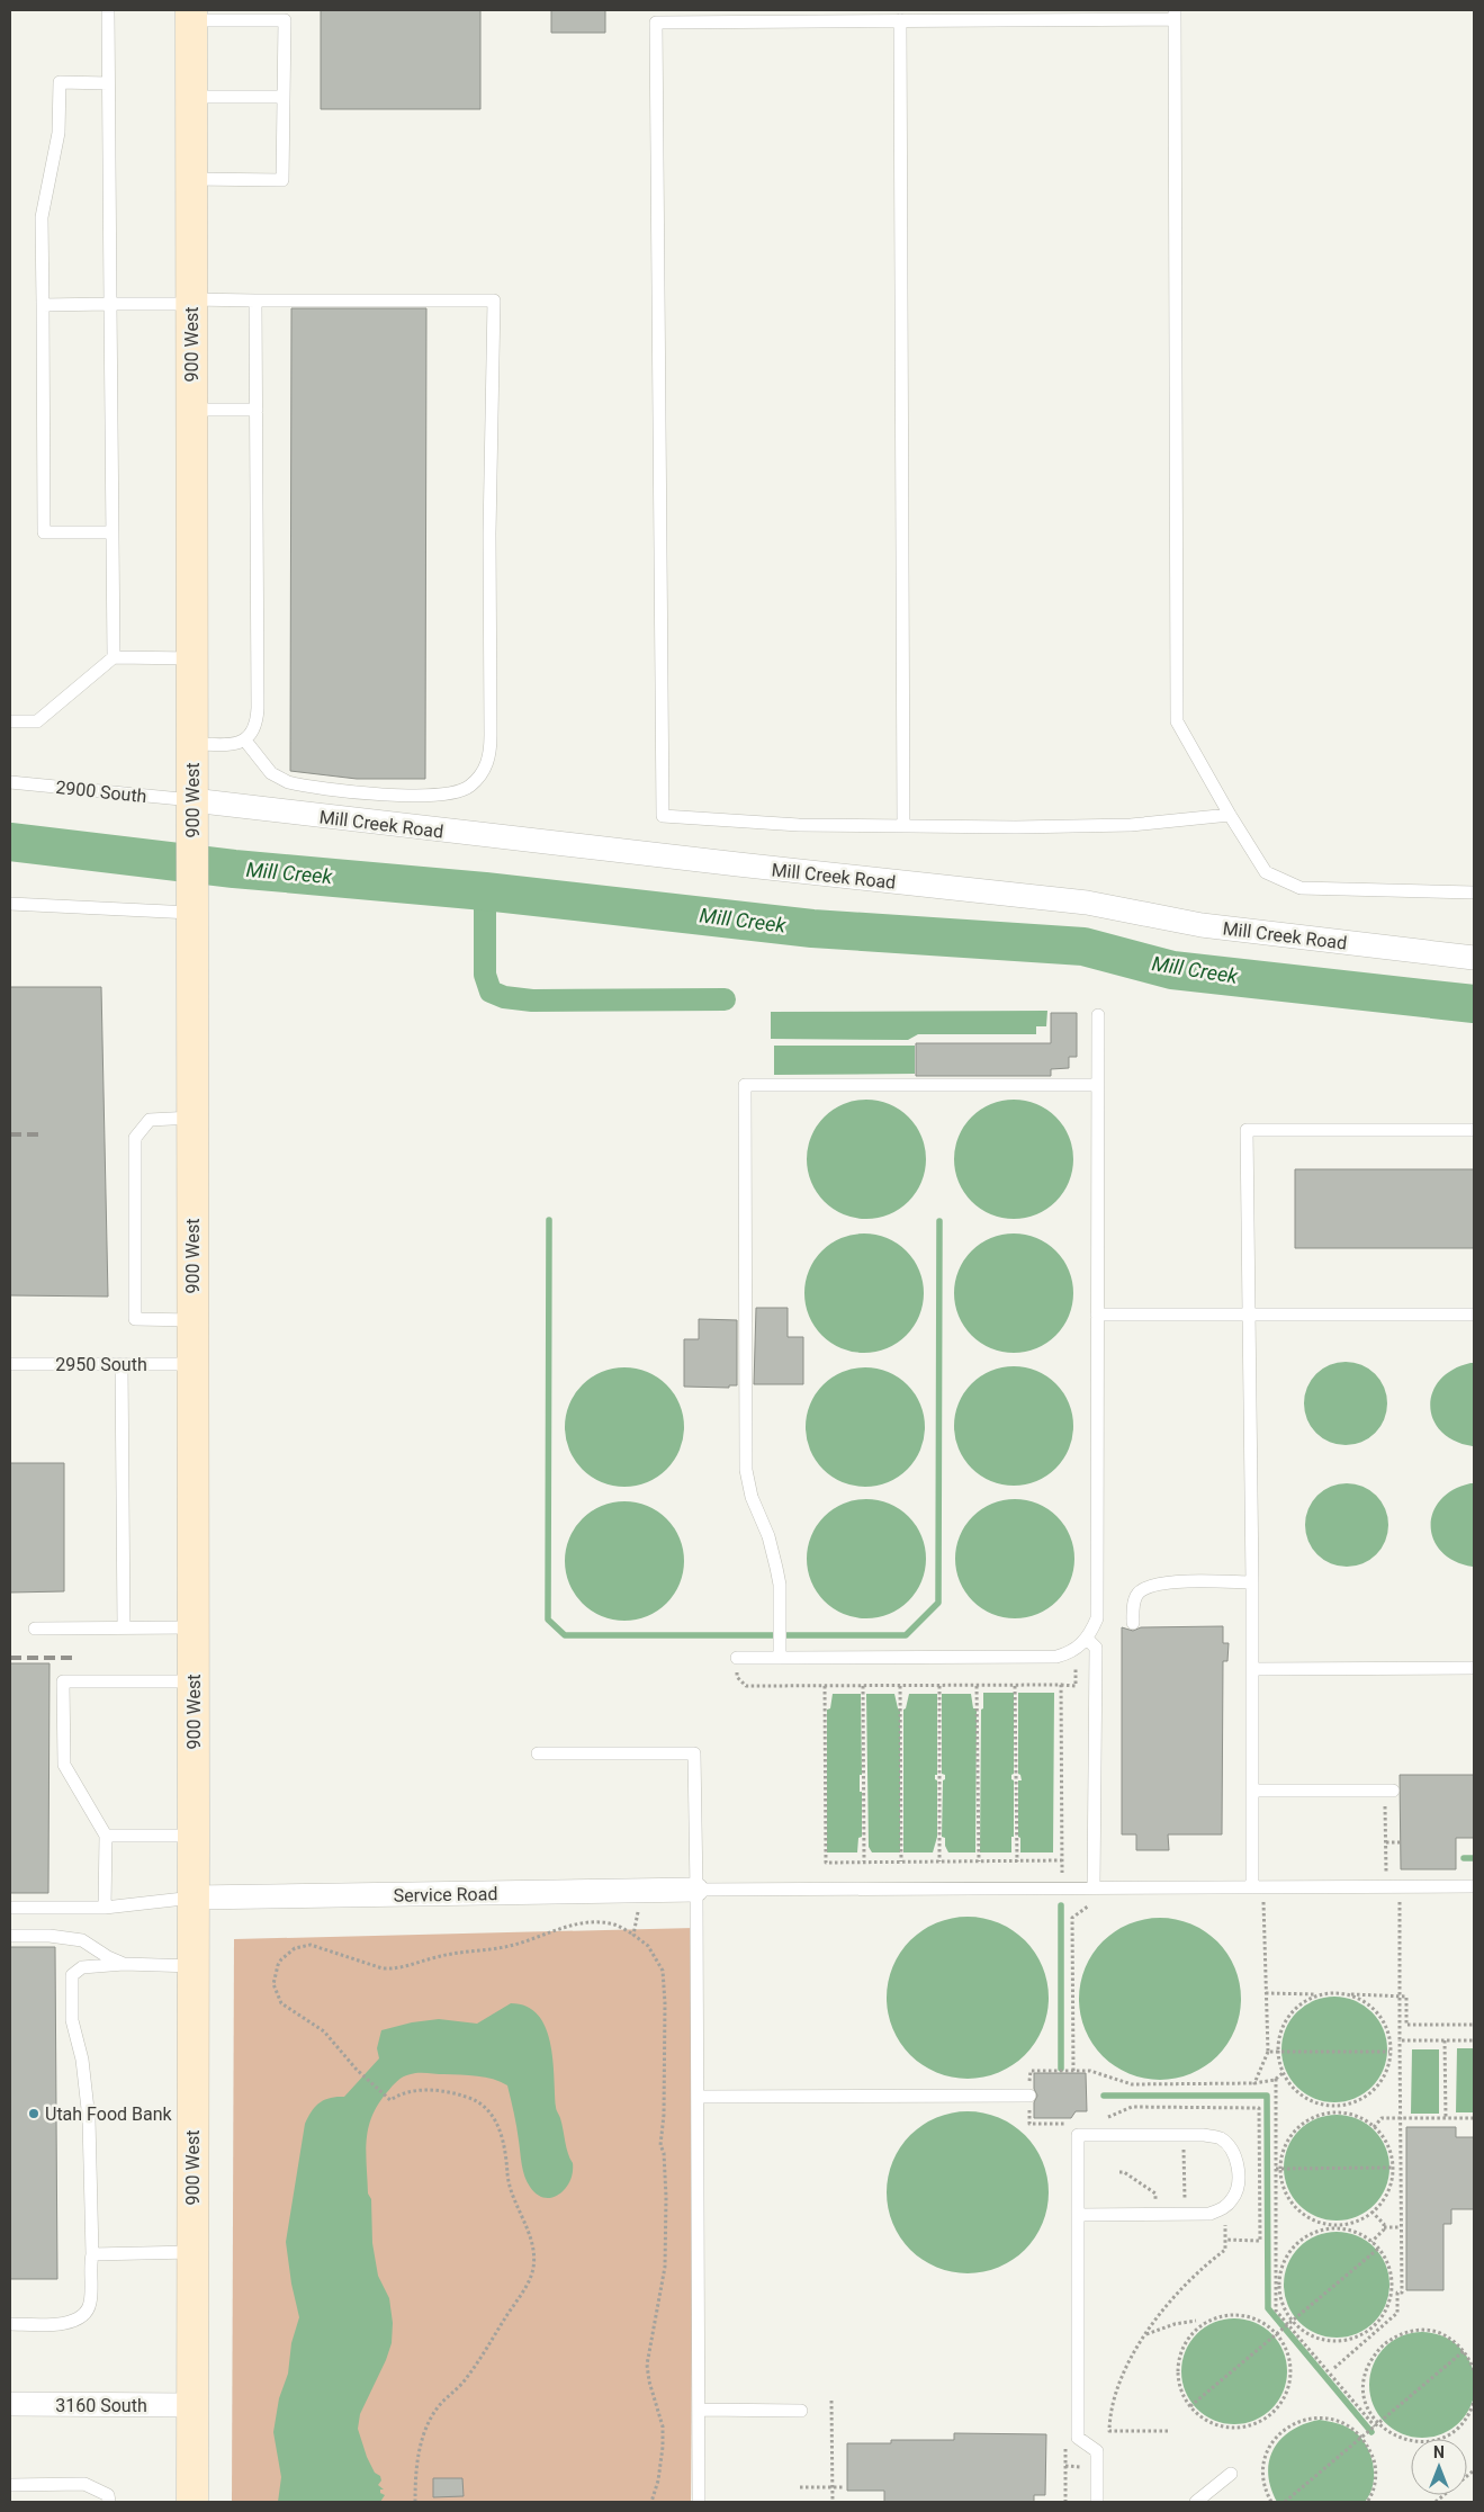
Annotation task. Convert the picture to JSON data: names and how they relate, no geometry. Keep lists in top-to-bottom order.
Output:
{
  "streets": {
    "main road": ["900 West"],
    "street": ["Mill Creek Road", "Service Road", "3160 South"],
    "lane": ["2900 South", "2950 South"]
  },
  "crossings": [
    ["900 West", "2900 South"],
    ["900 West", "Mill Creek Road"],
    ["900 West", "2950 South"],
    ["900 West", "Service Road"],
    ["900 West", "3160 South"],
    ["2900 South", "Mill Creek Road"]
  ],
  "water": ["Mill Creek"],
  "places": ["Utah Food Bank"],
  "north": "top"
}
